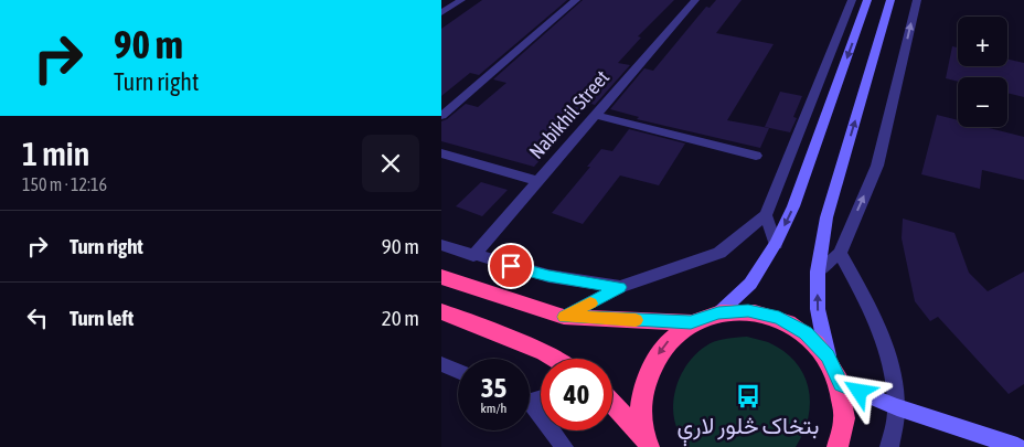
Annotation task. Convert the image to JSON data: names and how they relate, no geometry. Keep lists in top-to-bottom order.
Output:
{
  "streets": {
    "street": ["Nabikhil Street"]
  },
  "places": {
    "bus stop": ["بتخاک څلور لارې"]
  },
  "page": {
    "turn": ["90 m", "Turn right"],
    "map_buttons": ["+", "−"],
    "heading": ["1 min", "150 m · 12:16"],
    "list": [
      {
        "name": "Turn right",
        "value": "90 m"
      },
      {
        "name": "Turn left",
        "value": "20 m"
      }
    ],
    "speed": "35 km/h",
    "limit": "40"
  }
}
